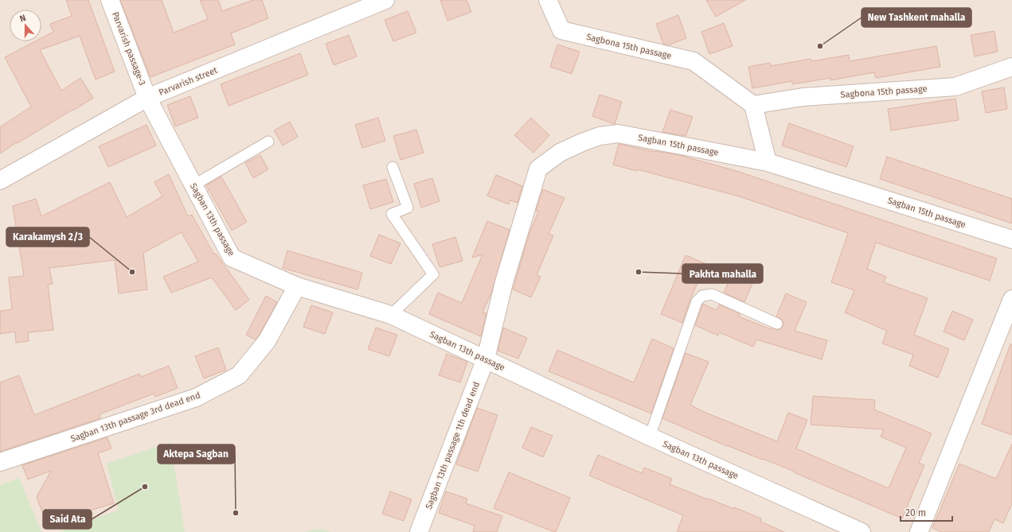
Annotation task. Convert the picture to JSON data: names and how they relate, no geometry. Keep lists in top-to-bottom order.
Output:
{
  "streets": {
    "street": [
      "Sagbona 15th passage",
      "Parvarish passage-3",
      "Parvarish street",
      "Sagban 15th passage",
      "Sagban 13th passage",
      "Sagban 13th passage 3rd dead end",
      "Sagban 13th passage 1th dead end"
    ]
  },
  "crossings": [
    ["Parvarish passage-3", "Parvarish street"],
    ["Parvarish passage-3", "Sagban 13th passage"],
    ["Parvarish street", "Sagban 13th passage"],
    ["Sagban 15th passage", "Sagban 13th passage"],
    ["Sagban 15th passage", "Sagban 13th passage 1th dead end"],
    ["Sagban 13th passage", "Sagban 13th passage 3rd dead end"],
    ["Sagban 13th passage", "Sagban 13th passage 1th dead end"]
  ],
  "places": [
    "New Tashkent mahalla",
    "Karakamysh 2/3",
    "Pakhta mahalla",
    "Said Ata",
    "Aktepa Sagban"
  ],
  "scale_bar": "20 m",
  "north": "top"
}
